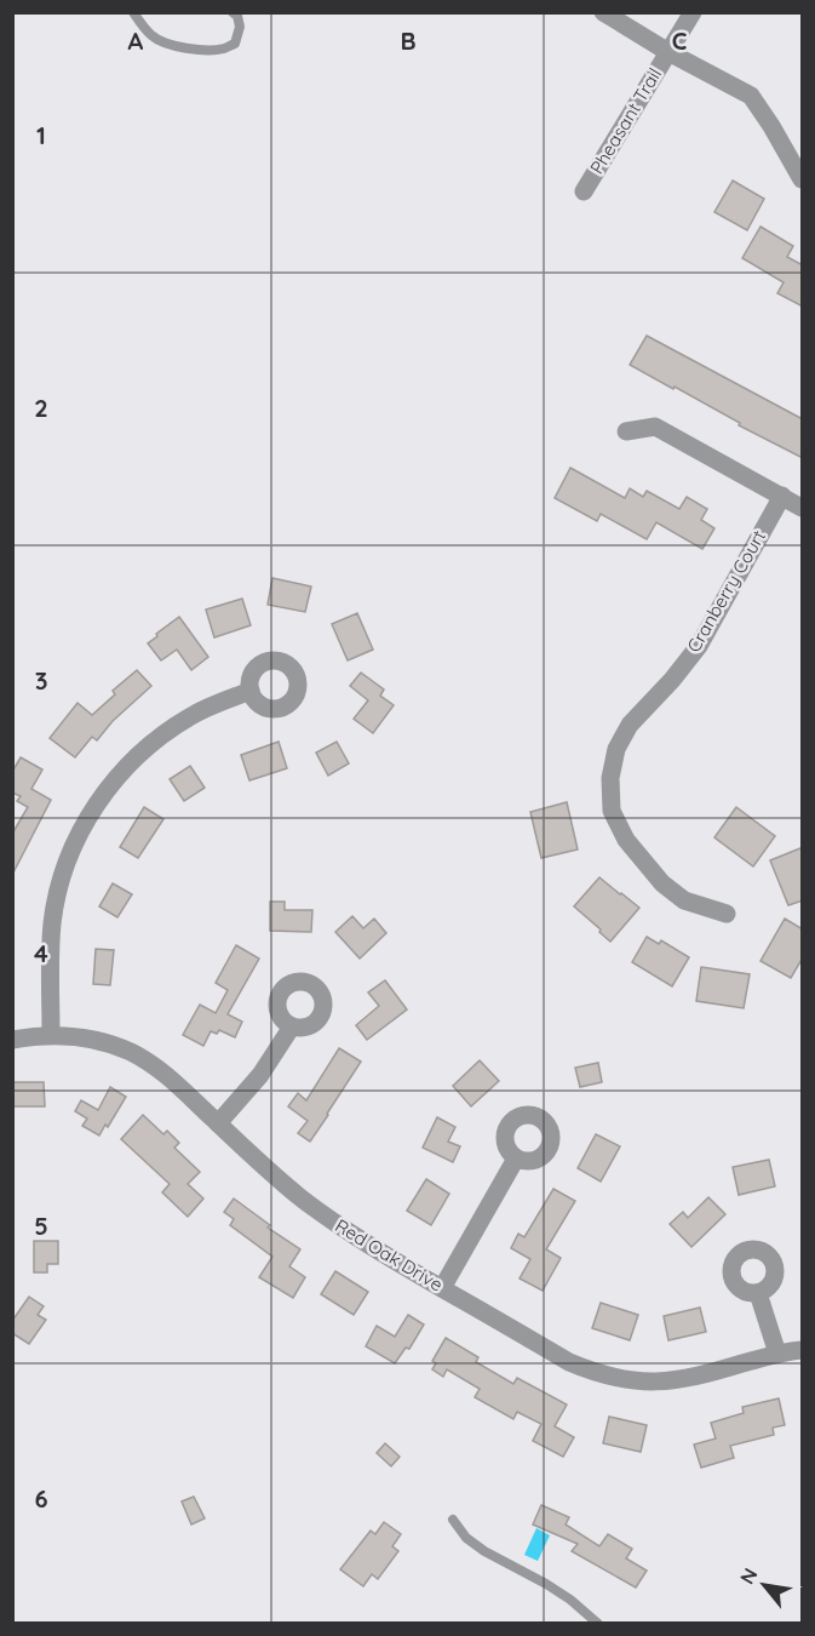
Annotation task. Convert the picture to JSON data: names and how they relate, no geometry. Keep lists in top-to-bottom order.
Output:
{
  "streets": {
    "street": ["Pheasant Trail", "Cranberry Court", "Red Oak Drive"]
  },
  "north": "top left",
  "grid": {
    "columns": ["A", "B", "C"],
    "rows": [
      "1",
      "2",
      "3",
      "4",
      "5",
      "6"
    ]
  }
}
